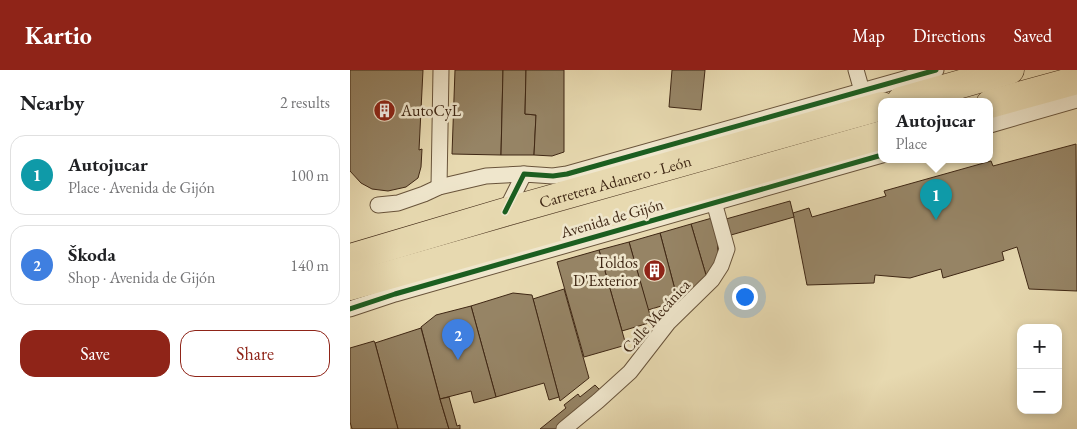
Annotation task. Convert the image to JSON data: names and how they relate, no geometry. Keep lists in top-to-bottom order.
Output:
{
  "streets": {
    "highway": ["Carretera Adanero - León"],
    "street": ["Avenida de Gijón", "Calle Mecánica"]
  },
  "crossings": [
    ["Avenida de Gijón", "Calle Mecánica"]
  ],
  "places": {
    "building": ["AutoCyL", "Toldos D'Exterior"]
  },
  "page": {
    "header": "Kartio",
    "nav": ["Map", "Directions", "Saved"],
    "heading": ["Nearby", "2 results"],
    "popup": ["Autojucar", "Place"],
    "list": [
      {
        "mark": "1",
        "name": "Autojucar",
        "note": "Place · Avenida de Gijón",
        "value": "100 m"
      },
      {
        "mark": "2",
        "name": "Škoda",
        "note": "Shop · Avenida de Gijón",
        "value": "140 m"
      }
    ],
    "pins": ["1", "2"],
    "buttons": ["Save", "Share"],
    "map_buttons": ["+", "−"]
  }
}
